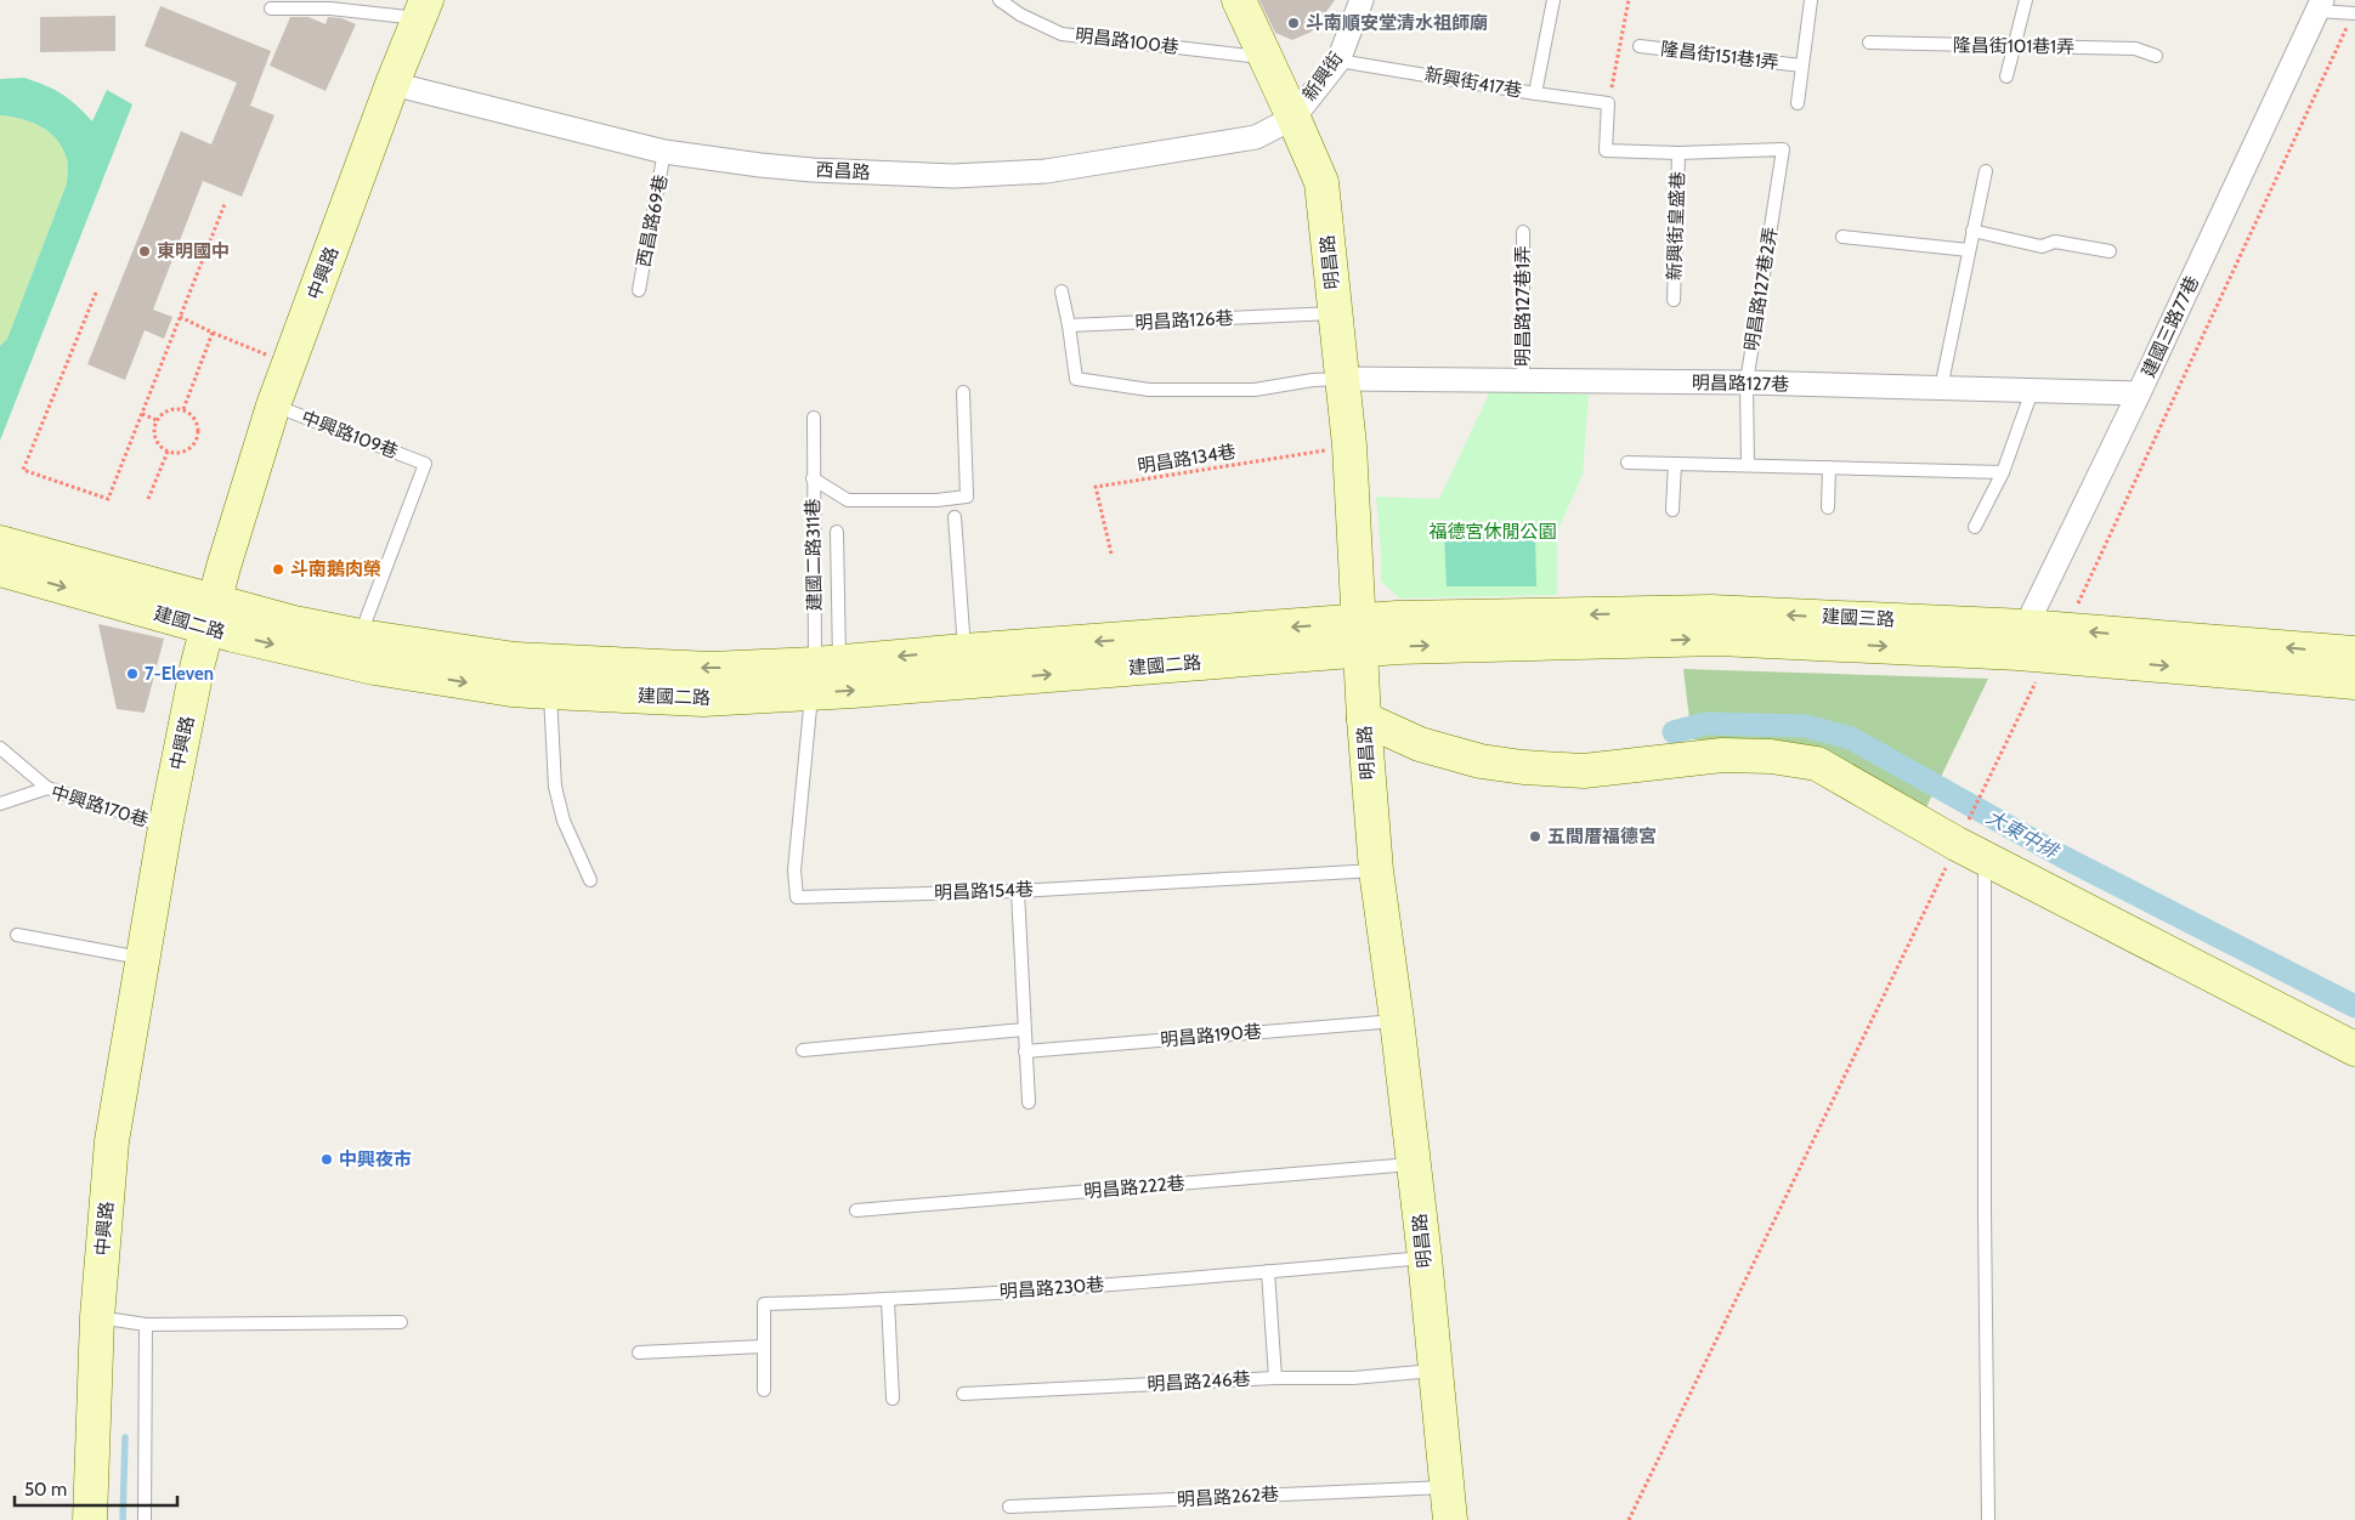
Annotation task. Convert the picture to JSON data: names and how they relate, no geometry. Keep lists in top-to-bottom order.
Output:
{
  "streets": {
    "street": [
      "新興街",
      "西昌路",
      "明昌路",
      "中興路",
      "建國三路77巷",
      "明昌路127巷",
      "建國三路",
      "建國二路"
    ],
    "lane": [
      "明昌路100巷",
      "隆昌街101巷1弄",
      "隆昌街151巷1弄",
      "新興街417巷",
      "西昌路69巷",
      "新興街皇盛巷",
      "明昌路127巷2弄",
      "明昌路127巷1弄",
      "明昌路126巷",
      "中興路109巷",
      "建國二路311巷",
      "中興路170巷",
      "明昌路154巷",
      "明昌路190巷",
      "明昌路222巷",
      "明昌路230巷",
      "明昌路246巷",
      "明昌路262巷"
    ],
    "path": ["明昌路134巷"]
  },
  "crossings": [
    ["明昌路100巷", "明昌路"],
    ["新興街", "新興街417巷"],
    ["新興街", "西昌路"],
    ["新興街", "明昌路"],
    ["新興街417巷", "新興街皇盛巷"],
    ["西昌路", "西昌路69巷"],
    ["西昌路", "明昌路"],
    ["西昌路", "中興路"],
    ["新興街皇盛巷", "明昌路127巷2弄"],
    ["明昌路", "明昌路126巷"],
    ["明昌路", "明昌路127巷"],
    ["明昌路", "明昌路134巷"],
    ["明昌路", "建國三路"],
    ["明昌路", "建國二路"],
    ["明昌路", "明昌路154巷"],
    ["明昌路", "明昌路190巷"],
    ["明昌路", "明昌路222巷"],
    ["明昌路", "明昌路230巷"],
    ["明昌路", "明昌路246巷"],
    ["明昌路", "明昌路262巷"],
    ["中興路", "中興路109巷"],
    ["中興路", "建國二路"],
    ["中興路", "中興路170巷"],
    ["明昌路127巷2弄", "明昌路127巷"],
    ["明昌路127巷1弄", "明昌路127巷"],
    ["建國三路77巷", "明昌路127巷"],
    ["建國三路77巷", "建國三路"],
    ["中興路109巷", "建國二路"],
    ["建國二路311巷", "建國二路"],
    ["建國二路311巷", "明昌路154巷"],
    ["建國三路", "建國二路"],
    ["建國二路", "明昌路154巷"]
  ],
  "water": ["大東中排"],
  "parks": ["福德宮休閒公園"],
  "places": [
    "斗南順安堂清水祖師廟",
    "東明國中",
    "斗南鵝肉榮",
    "7-Eleven",
    "五間厝福德宮",
    "中興夜市"
  ],
  "scale_bar": "50 m"
}
